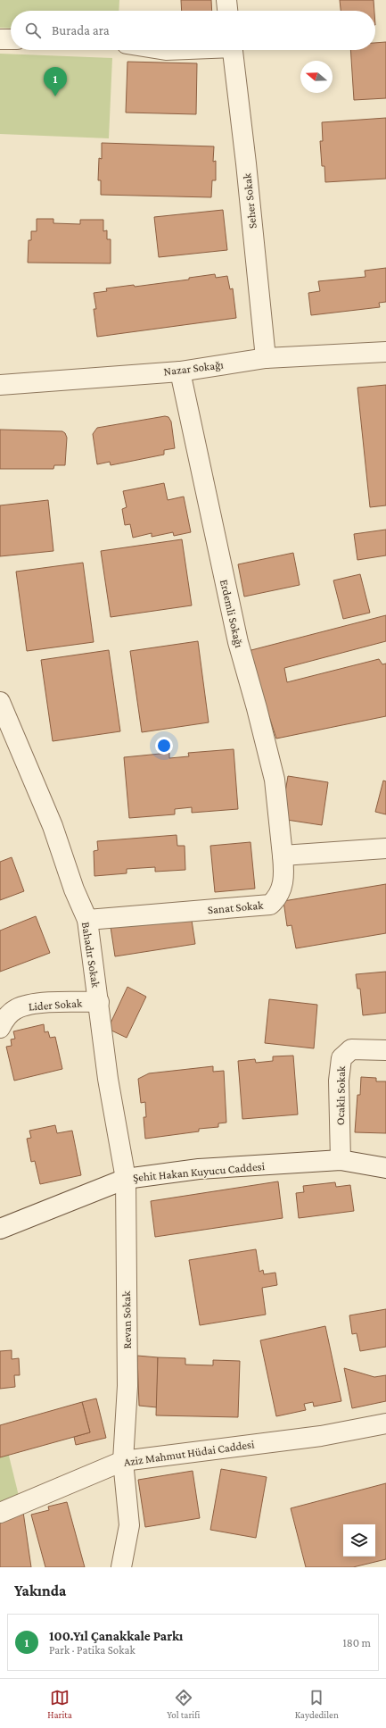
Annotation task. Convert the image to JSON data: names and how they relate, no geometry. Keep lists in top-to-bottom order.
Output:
{
  "streets": {
    "street": [
      "Seher Sokak",
      "Nazar Sokağı",
      "Erdemli Sokağı",
      "Sanat Sokak",
      "Bahadır Sokak",
      "Lider Sokak",
      "Ocaklı Sokak",
      "Şehit Hakan Kuyucu Caddesi",
      "Revan Sokak",
      "Aziz Mahmut Hüdai Caddesi"
    ]
  },
  "crossings": [
    ["Seher Sokak", "Nazar Sokağı"],
    ["Nazar Sokağı", "Erdemli Sokağı"],
    ["Erdemli Sokağı", "Sanat Sokak"],
    ["Sanat Sokak", "Bahadır Sokak"],
    ["Bahadır Sokak", "Lider Sokak"],
    ["Bahadır Sokak", "Şehit Hakan Kuyucu Caddesi"],
    ["Bahadır Sokak", "Revan Sokak"],
    ["Ocaklı Sokak", "Şehit Hakan Kuyucu Caddesi"],
    ["Şehit Hakan Kuyucu Caddesi", "Revan Sokak"],
    ["Revan Sokak", "Aziz Mahmut Hüdai Caddesi"]
  ],
  "north": "left",
  "page": {
    "search": "Burada ara",
    "pins": "1",
    "heading": "Yakında",
    "list": [
      {
        "mark": "1",
        "name": "100.Yıl Çanakkale Parkı",
        "note": "Park · Patika Sokak",
        "value": "180 m"
      }
    ],
    "nav": ["Harita", "Yol tarifi", "Kaydedilen"]
  }
}
